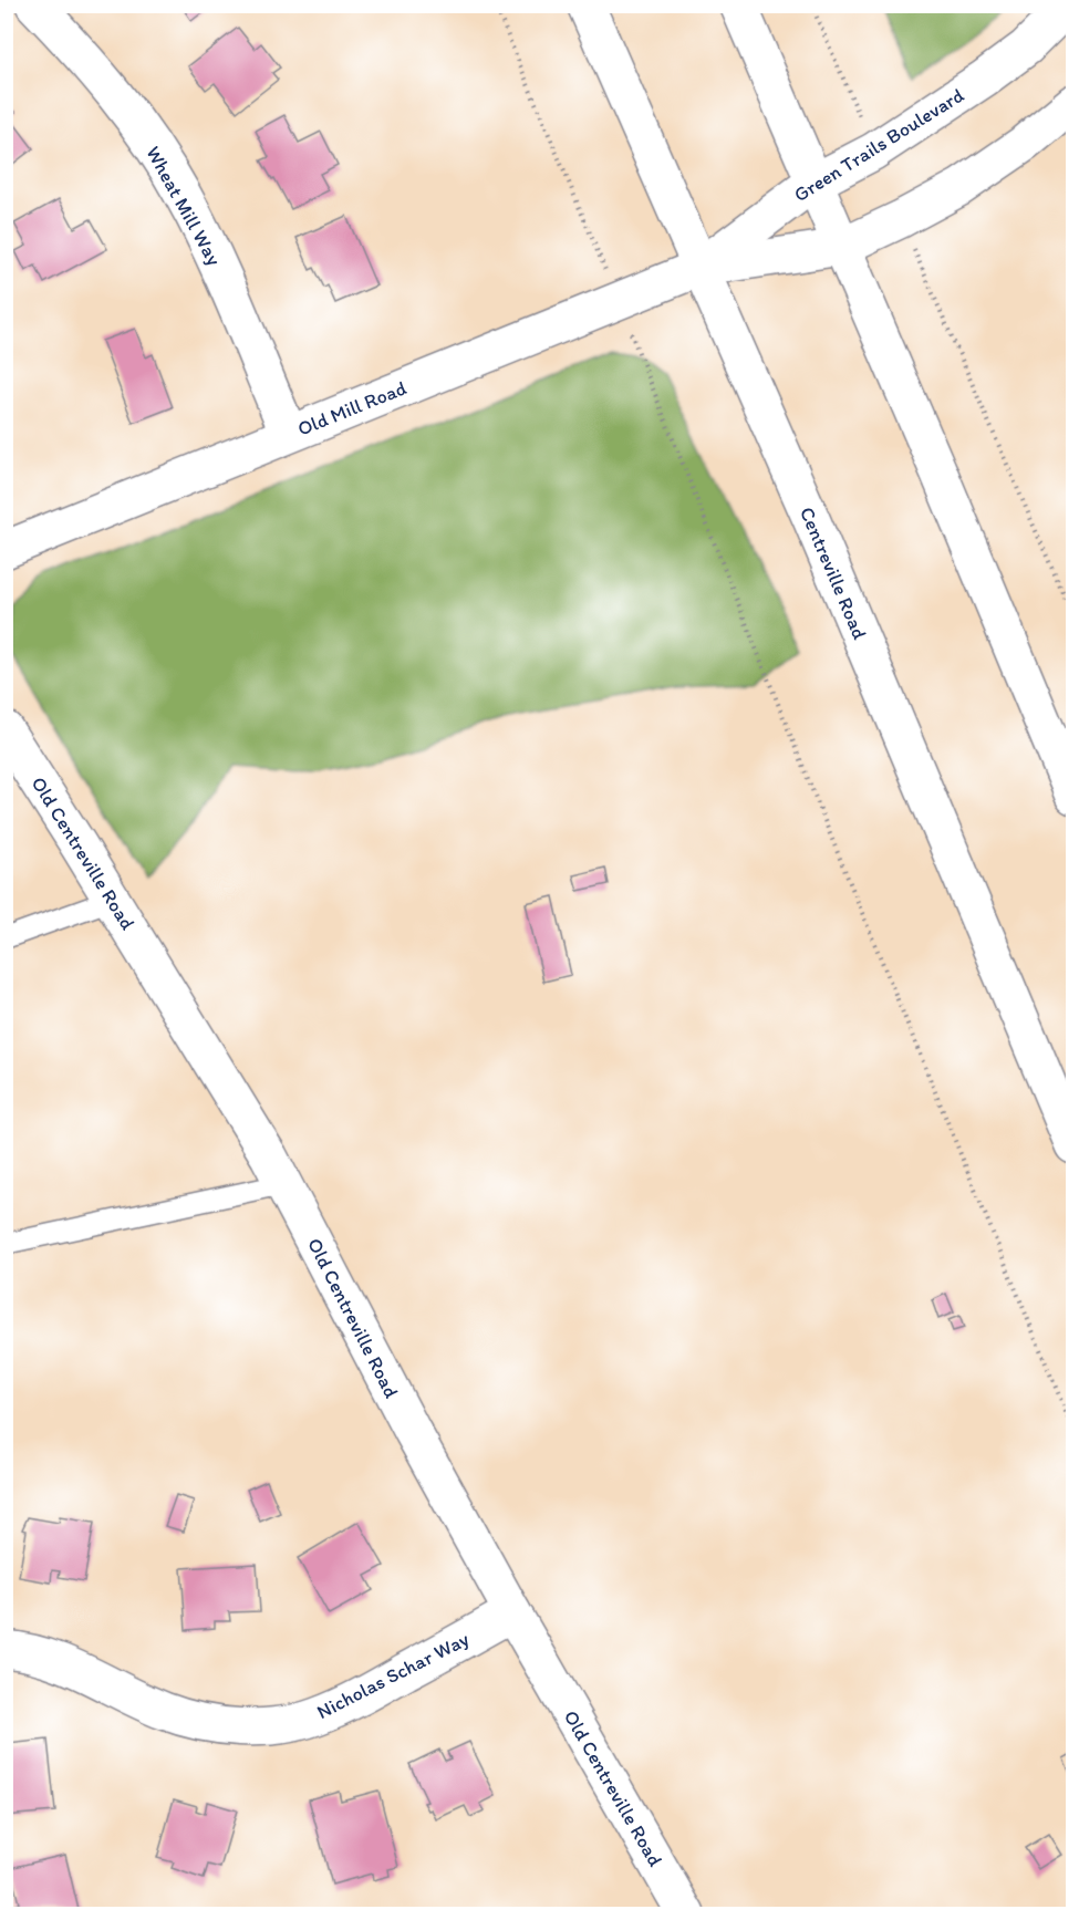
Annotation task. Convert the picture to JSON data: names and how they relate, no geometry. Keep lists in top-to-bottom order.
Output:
{
  "streets": {
    "main road": [
      "Green Trails Boulevard",
      "Wheat Mill Way",
      "Old Mill Road",
      "Centreville Road",
      "Old Centreville Road",
      "Nicholas Schar Way"
    ]
  },
  "crossings": [
    ["Green Trails Boulevard", "Old Mill Road"],
    ["Green Trails Boulevard", "Centreville Road"],
    ["Wheat Mill Way", "Old Mill Road"],
    ["Old Mill Road", "Centreville Road"],
    ["Old Centreville Road", "Nicholas Schar Way"]
  ]
}
